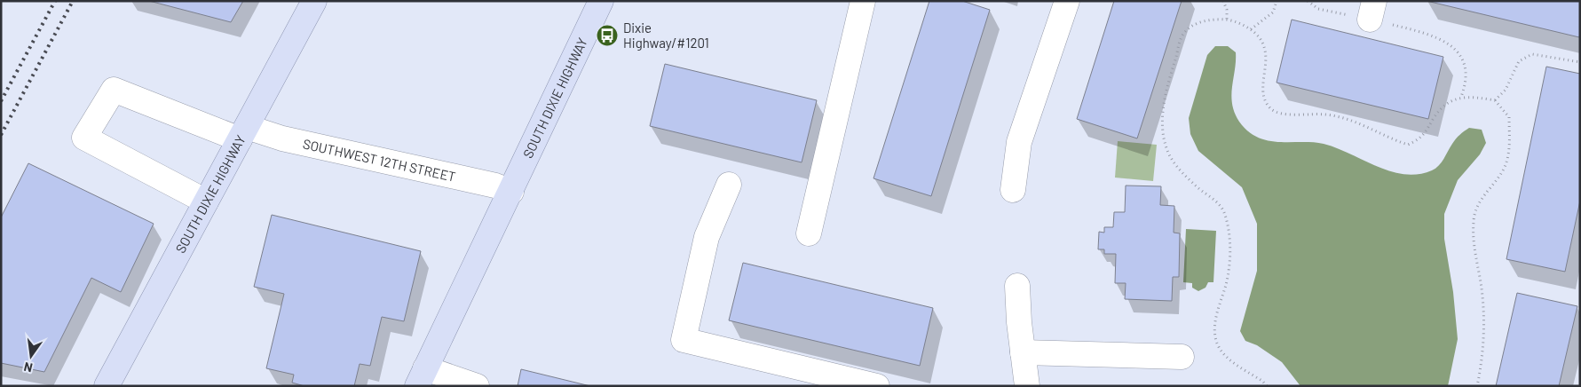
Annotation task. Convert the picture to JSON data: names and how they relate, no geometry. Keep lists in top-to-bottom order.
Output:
{
  "streets": {
    "main road": ["SOUTH DIXIE HIGHWAY"],
    "street": ["SOUTHWEST 12TH STREET"]
  },
  "crossings": [
    ["SOUTH DIXIE HIGHWAY", "SOUTHWEST 12TH STREET"]
  ],
  "places": {
    "bus stop": ["Dixie Highway/#1201"]
  },
  "north": "bottom"
}
